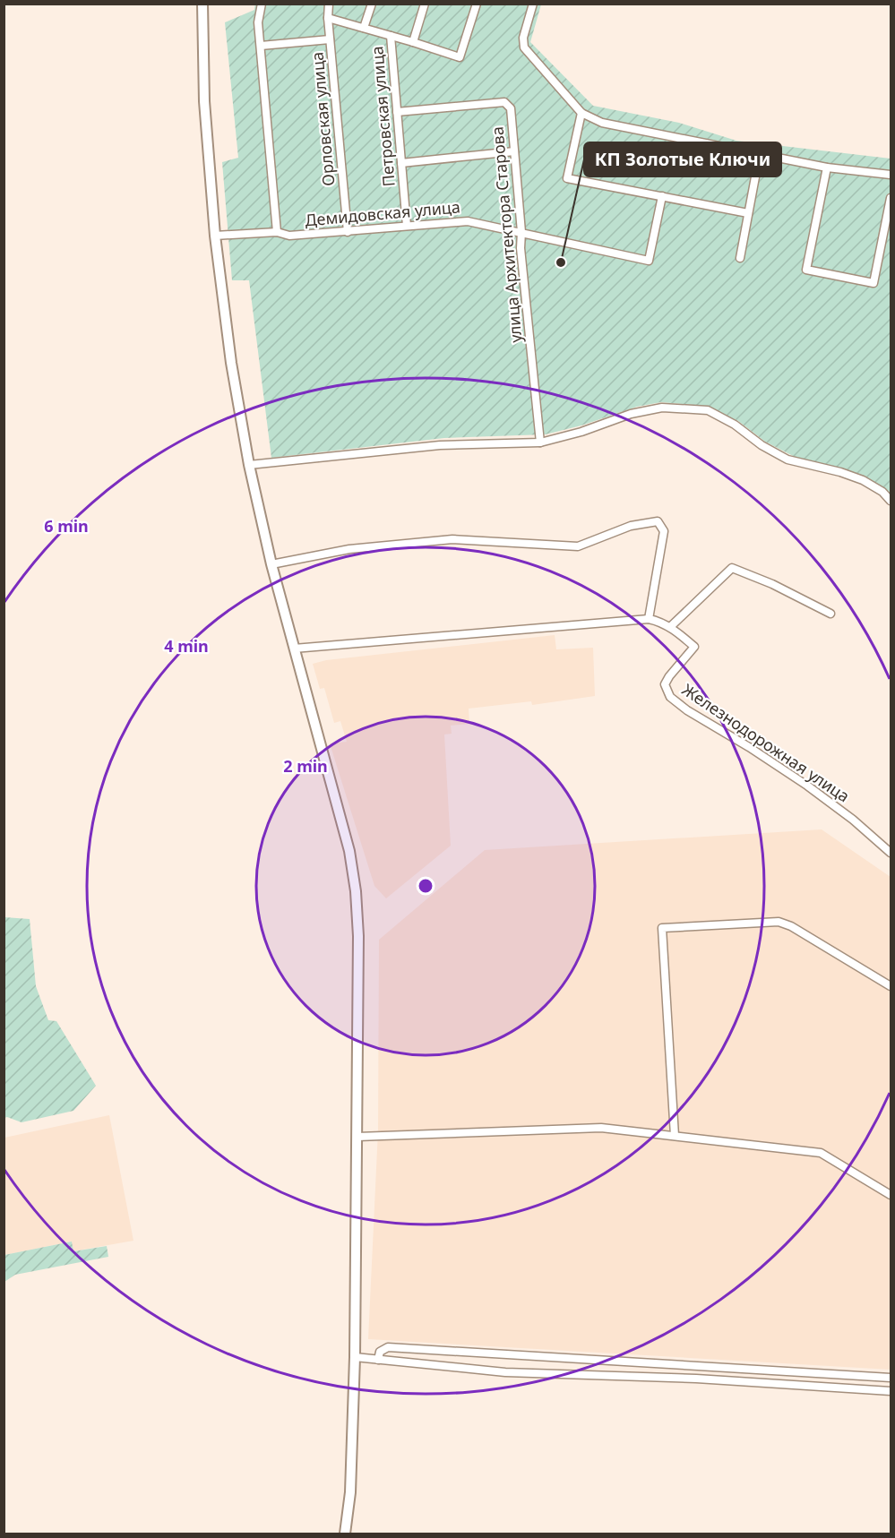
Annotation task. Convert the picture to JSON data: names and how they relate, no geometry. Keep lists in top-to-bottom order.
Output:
{
  "streets": {
    "street": [
      "Петровская улица",
      "Орловская улица",
      "Демидовская улица",
      "улица Архитектора Старова",
      "Железнодорожная улица"
    ]
  },
  "crossings": [
    ["Петровская улица", "Демидовская улица"],
    ["Петровская улица", "улица Архитектора Старова"],
    ["Орловская улица", "Демидовская улица"],
    ["Демидовская улица", "улица Архитектора Старова"]
  ],
  "places": ["КП Золотые Ключи"],
  "rings": ["6 min", "4 min", "2 min"]
}
